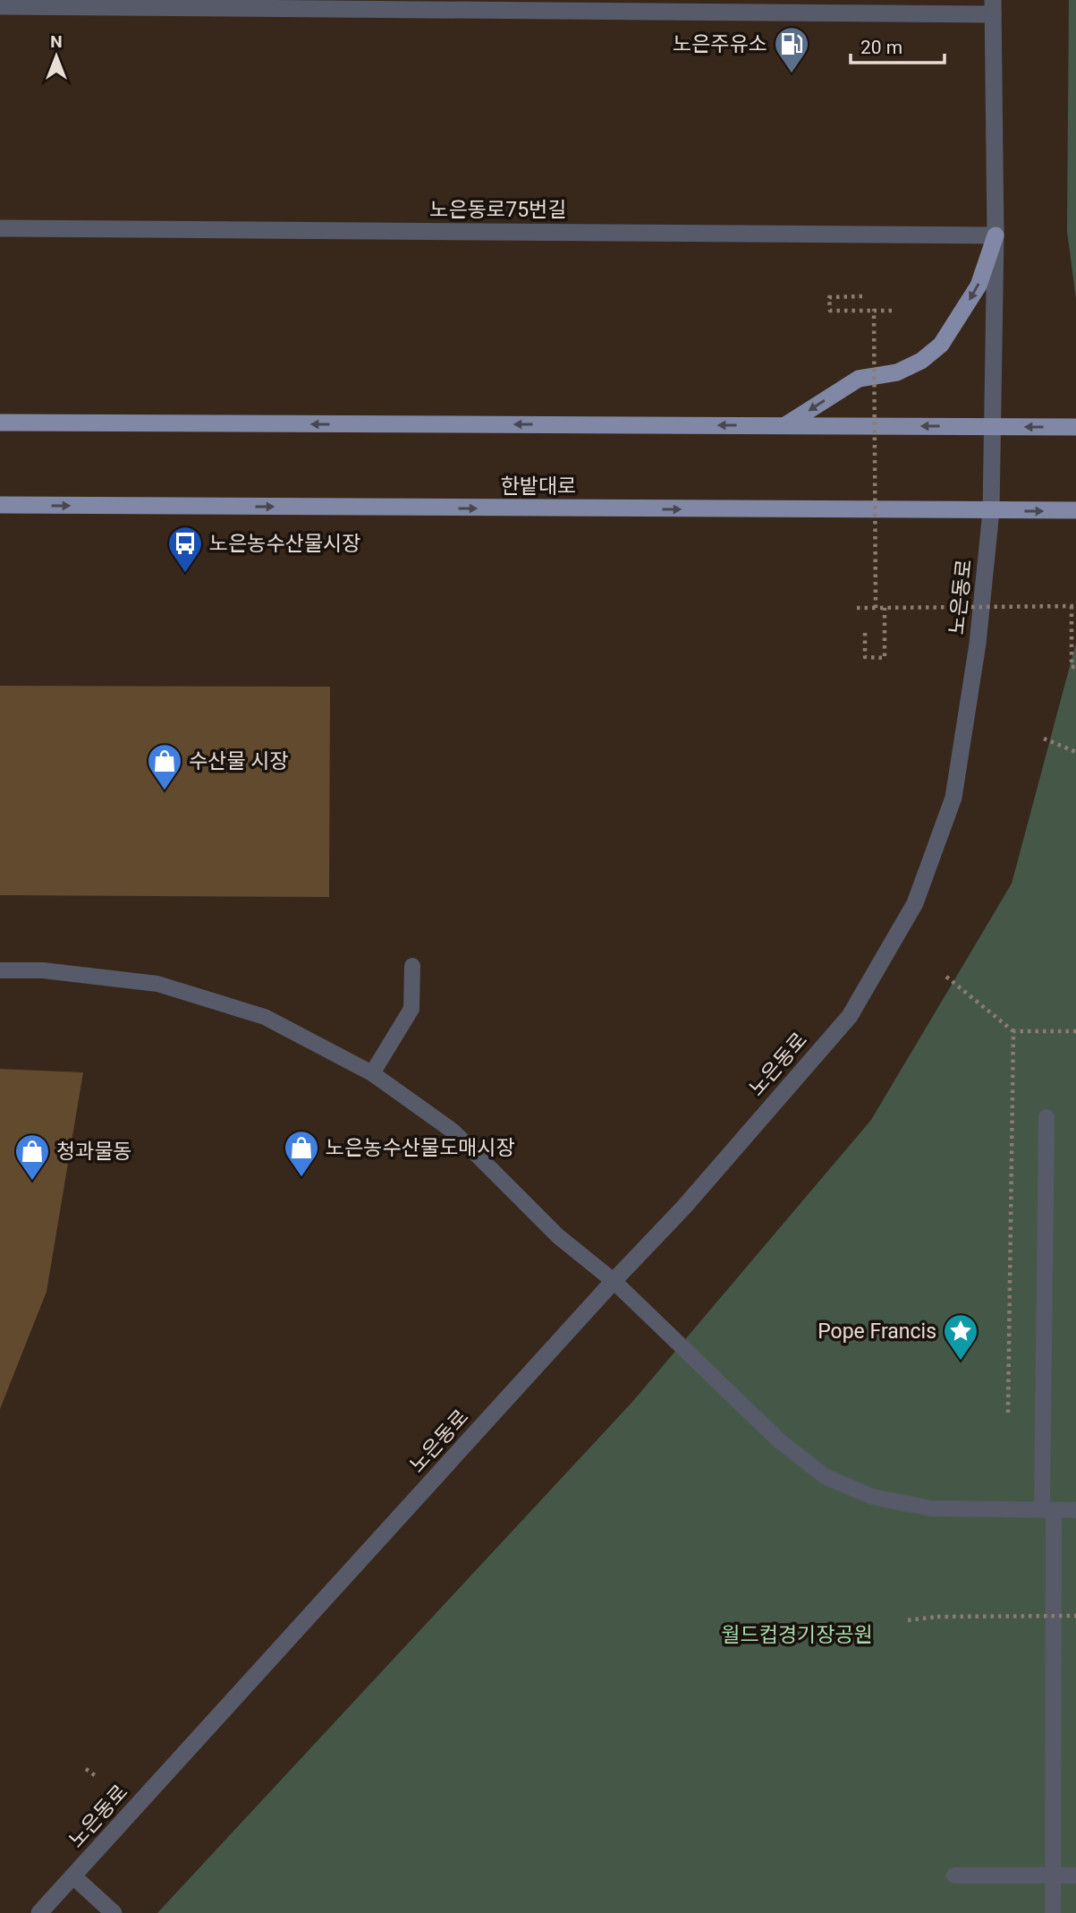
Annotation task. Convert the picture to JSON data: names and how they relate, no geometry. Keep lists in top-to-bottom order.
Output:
{
  "streets": {
    "main road": ["한밭대로"],
    "street": ["노은동로75번길", "노은동로"]
  },
  "crossings": [
    ["노은동로75번길", "노은동로"],
    ["한밭대로", "노은동로"]
  ],
  "parks": ["월드컵경기장공원"],
  "places": {
    "fuel station": ["노은주유소"],
    "bus stop": ["노은농수산물시장"],
    "shop": ["수산물 시장", "노은농수산물도매시장", "청과물동"],
    "place": ["Pope Francis"]
  },
  "scale_bar": "20 m",
  "north": "top"
}
